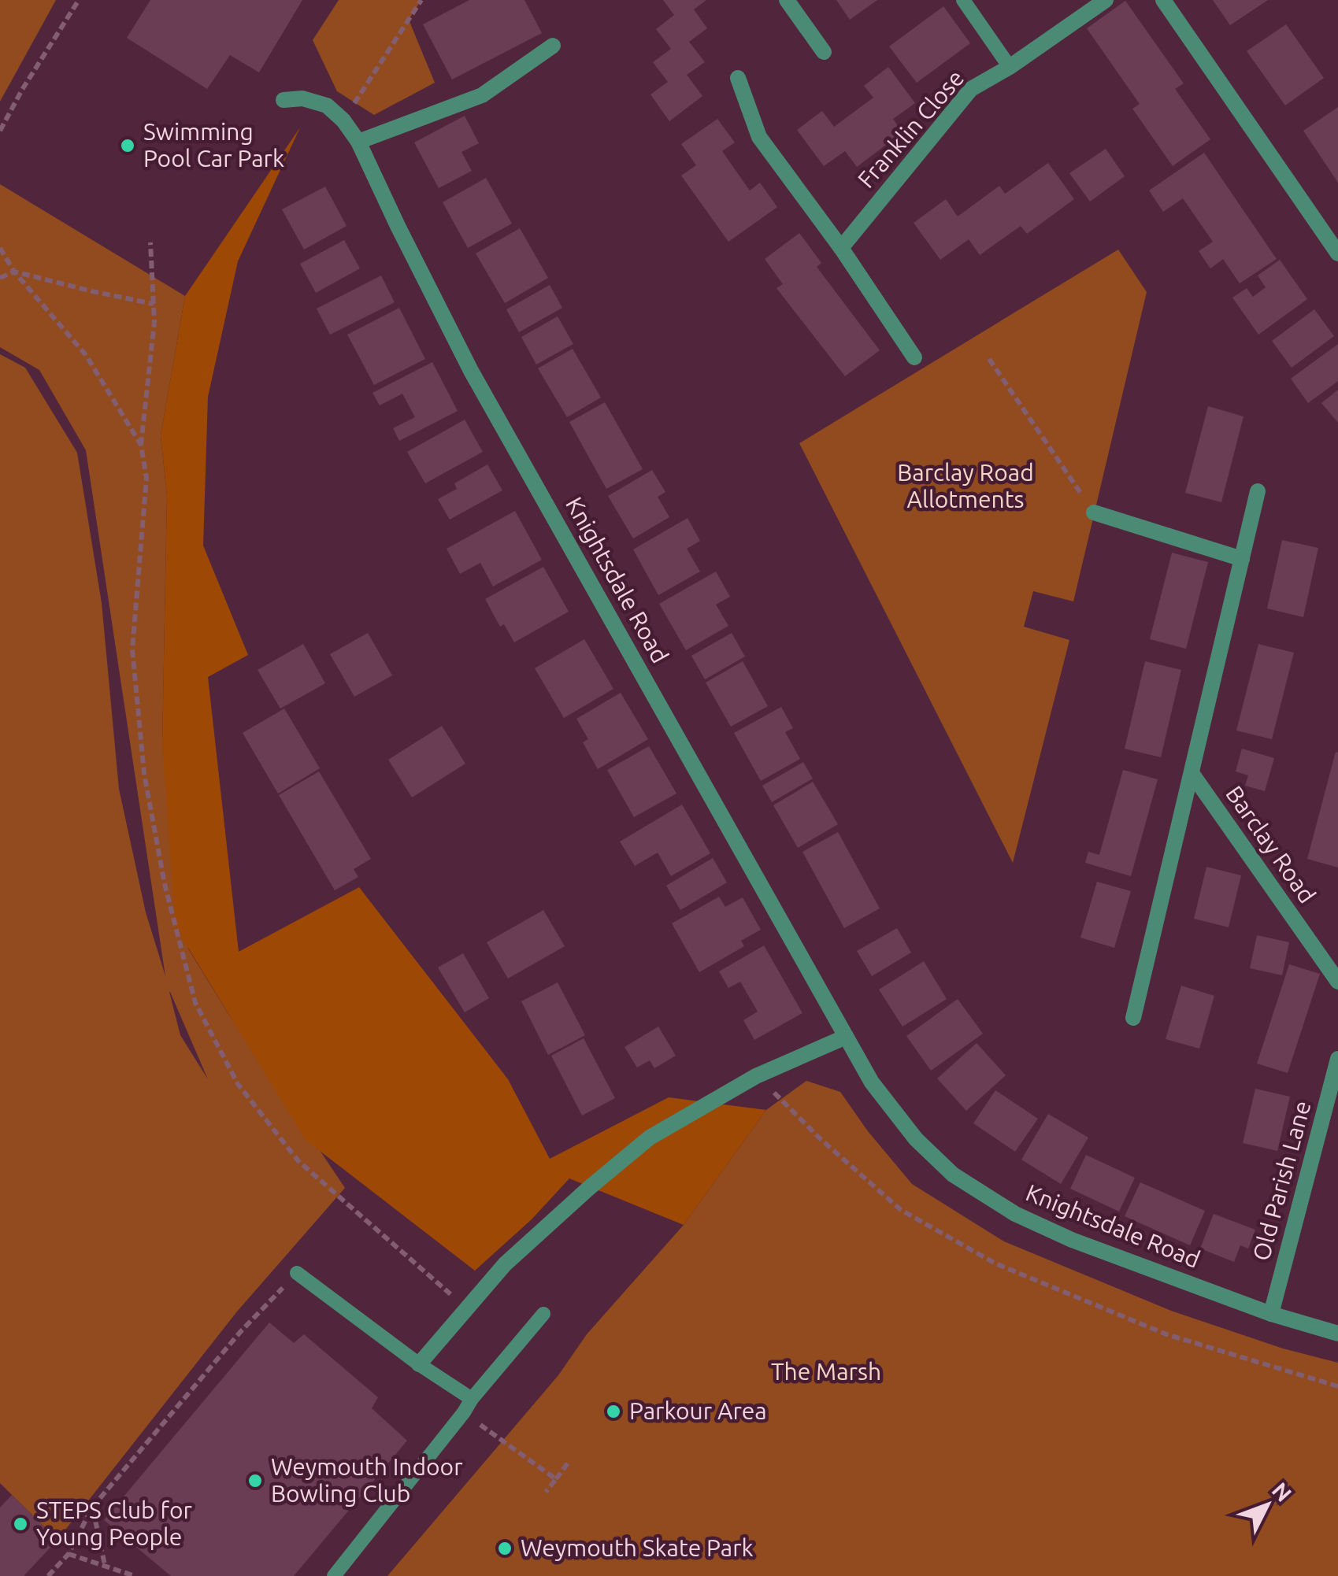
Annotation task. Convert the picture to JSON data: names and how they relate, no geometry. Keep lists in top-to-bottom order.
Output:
{
  "streets": {
    "street": [
      "Franklin Close",
      "Knightsdale Road",
      "Barclay Road",
      "Old Parish Lane"
    ]
  },
  "crossings": [
    ["Knightsdale Road", "Old Parish Lane"]
  ],
  "parks": ["Barclay Road Allotments", "The Marsh"],
  "places": [
    "Swimming Pool Car Park",
    "Parkour Area",
    "Weymouth Indoor Bowling Club",
    "STEPS Club for Young People",
    "Weymouth Skate Park"
  ],
  "north": "top right"
}
